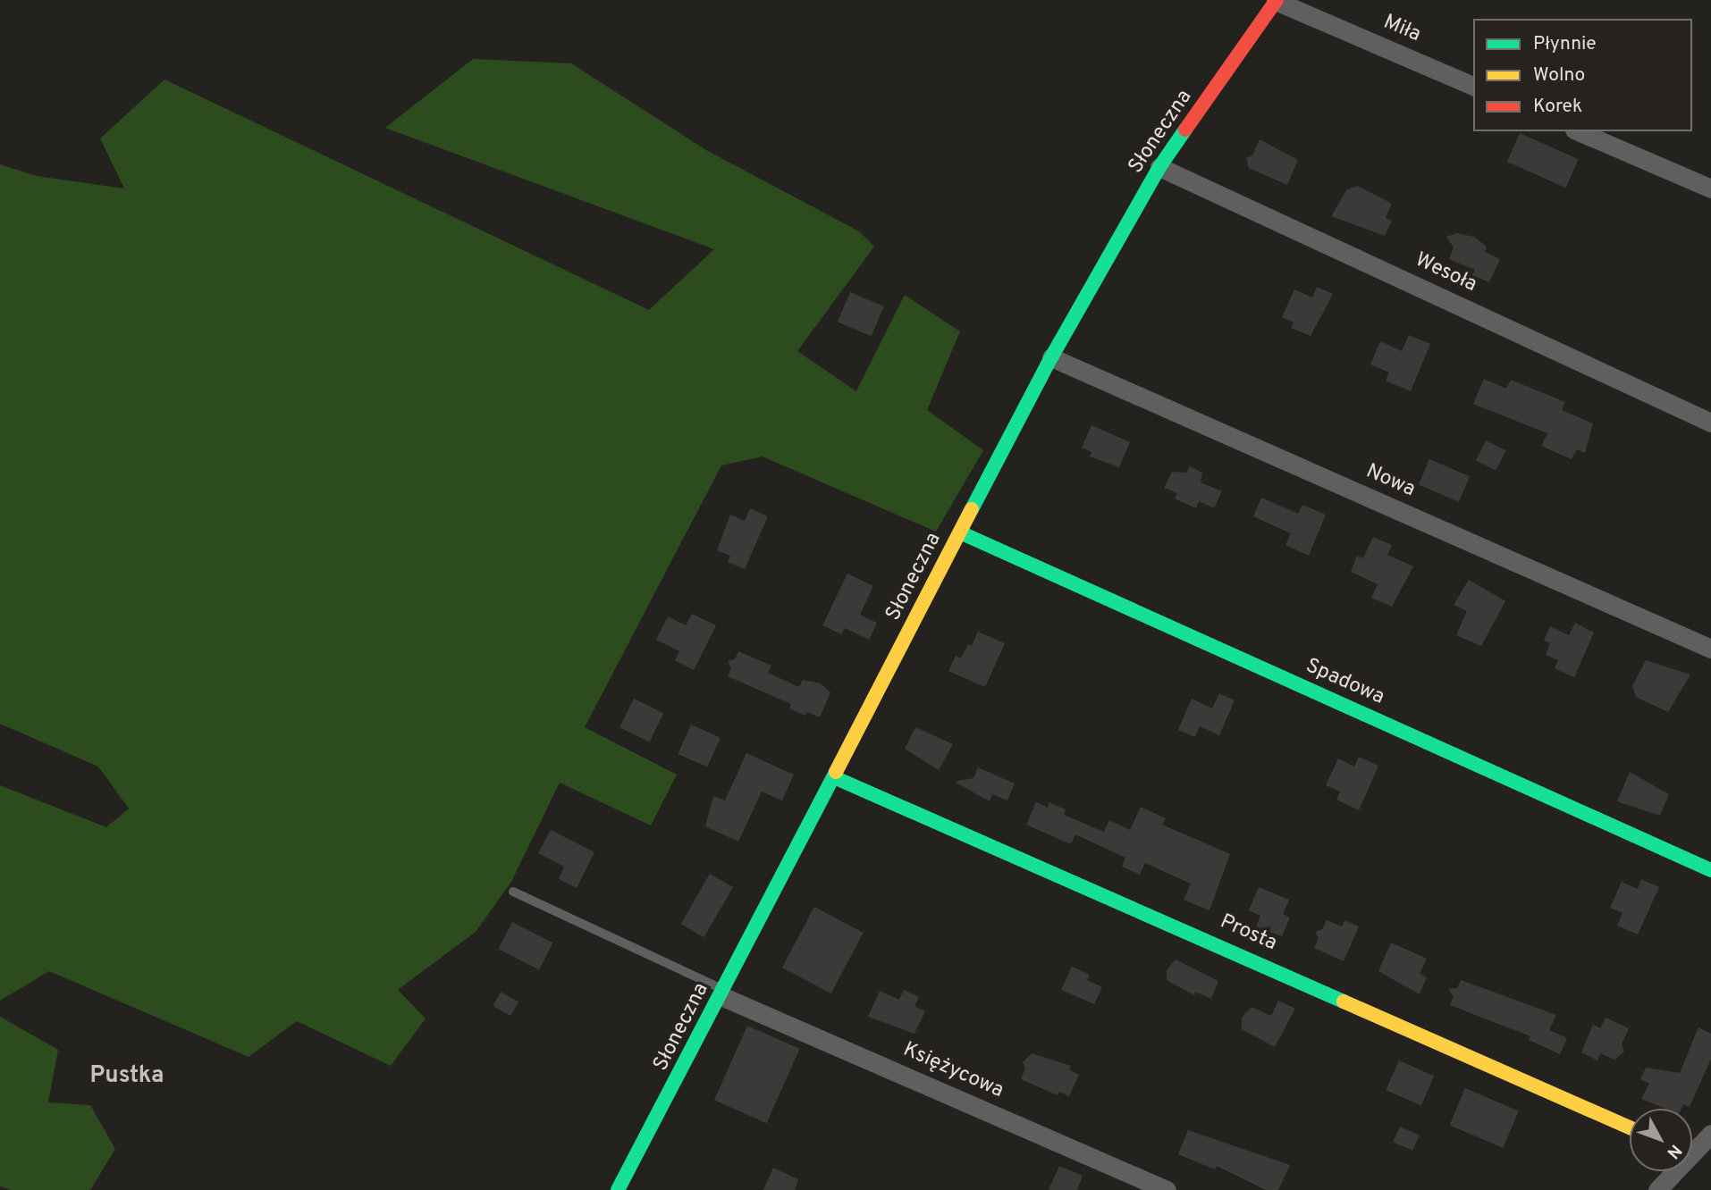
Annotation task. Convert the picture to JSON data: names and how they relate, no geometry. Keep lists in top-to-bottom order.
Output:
{
  "streets": {
    "street": [
      "Miła",
      "Słoneczna",
      "Wesoła",
      "Nowa",
      "Spadowa",
      "Prosta",
      "Księżycowa"
    ]
  },
  "crossings": [
    ["Miła", "Słoneczna"],
    ["Słoneczna", "Wesoła"],
    ["Słoneczna", "Nowa"],
    ["Słoneczna", "Spadowa"],
    ["Słoneczna", "Prosta"],
    ["Słoneczna", "Księżycowa"]
  ],
  "districts": ["Pustka"],
  "legend": ["Płynnie", "Wolno", "Korek"],
  "north": "bottom right"
}
